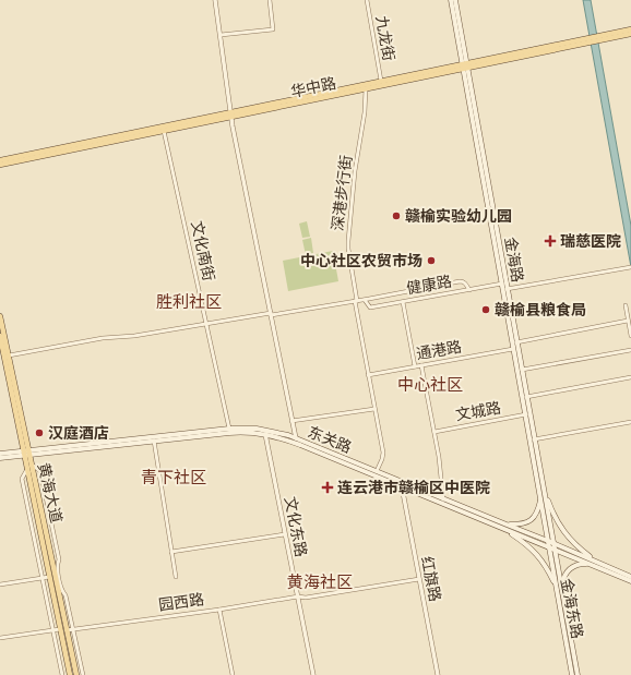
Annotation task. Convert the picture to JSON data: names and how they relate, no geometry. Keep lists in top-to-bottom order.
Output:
{
  "streets": {
    "main road": [
      "华中路",
      "金海路",
      "东关路",
      "黄海大道",
      "金海东路"
    ],
    "street": [
      "九龙街",
      "深港步行街",
      "文化南街",
      "健康路",
      "通港路",
      "文城路",
      "文化东路",
      "红旗路",
      "园西路"
    ]
  },
  "crossings": [
    ["九龙街", "华中路"],
    ["华中路", "深港步行街"],
    ["华中路", "文化南街"],
    ["华中路", "金海路"],
    ["深港步行街", "通港路"],
    ["深港步行街", "东关路"],
    ["文化南街", "东关路"],
    ["金海路", "健康路"],
    ["金海路", "通港路"],
    ["金海路", "文城路"],
    ["金海路", "东关路"],
    ["金海路", "金海东路"],
    ["东关路", "黄海大道"],
    ["东关路", "文化东路"],
    ["东关路", "红旗路"],
    ["东关路", "金海东路"],
    ["黄海大道", "园西路"],
    ["文化东路", "园西路"],
    ["红旗路", "园西路"]
  ],
  "districts": [
    "胜利社区",
    "中心社区",
    "青下社区",
    "黄海社区"
  ],
  "places": {
    "other": [
      "赣榆实验幼儿园",
      "中心社区农贸市场",
      "赣榆县粮食局",
      "汉庭酒店"
    ],
    "health": ["瑞慈医院", "连云港市赣榆区中医院"]
  }
}
